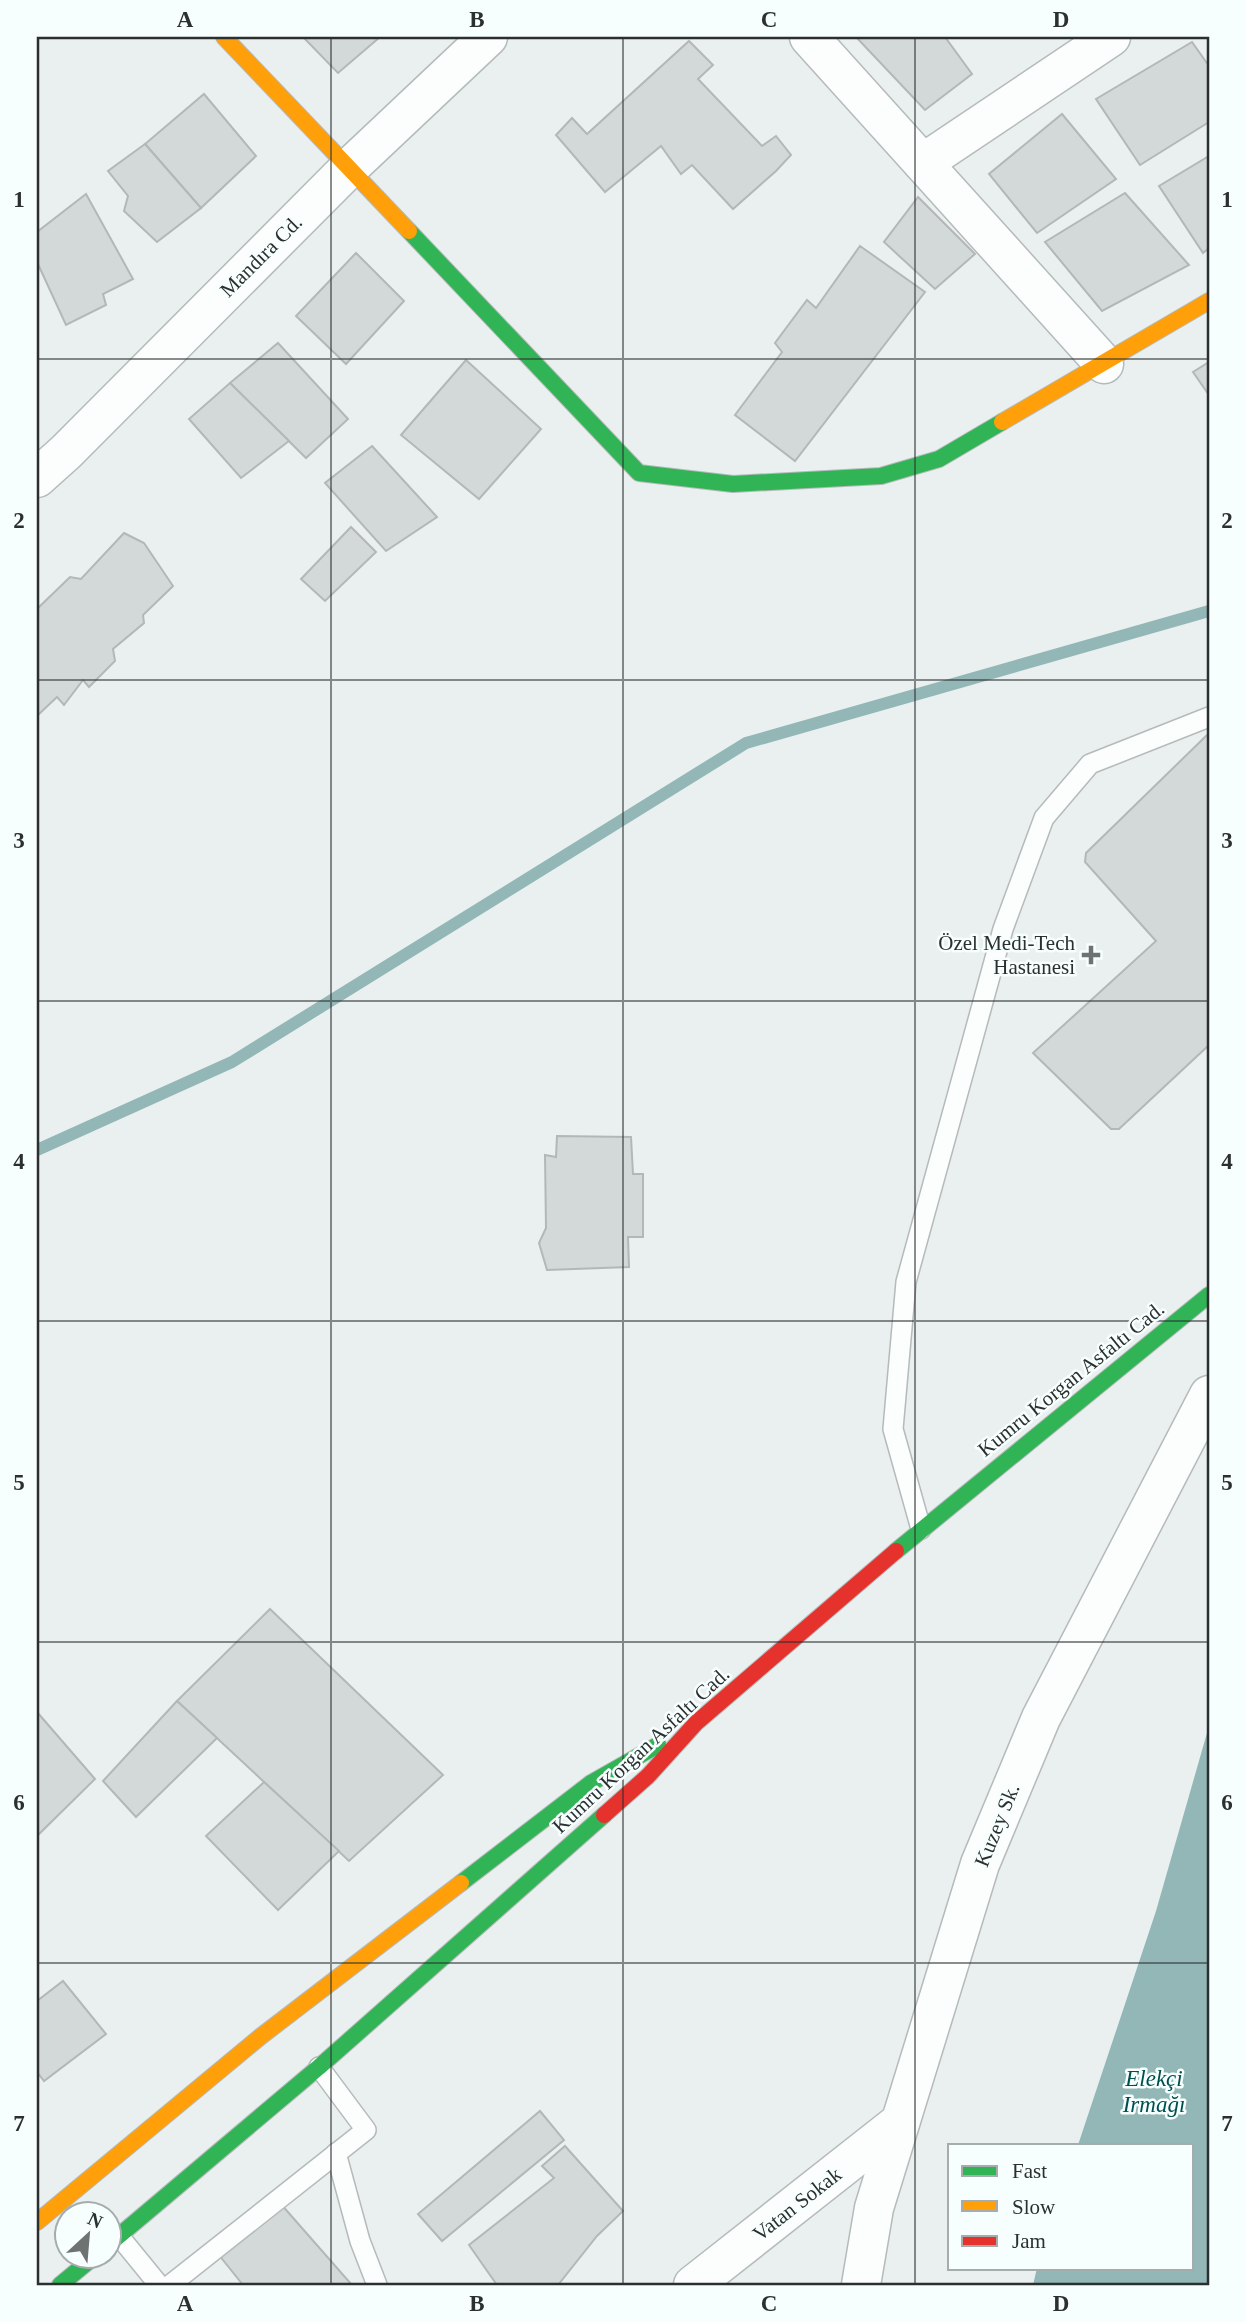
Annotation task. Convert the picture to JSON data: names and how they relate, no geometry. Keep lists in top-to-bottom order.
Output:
{
  "streets": {
    "main road": ["Kumru Korgan Asfaltı Cad."],
    "street": ["Mandıra Cd.", "Kuzey Sk.", "Vatan Sokak"]
  },
  "crossings": [
    ["Kuzey Sk.", "Vatan Sokak"]
  ],
  "water": ["Elekçi Irmağı"],
  "places": {
    "health": ["Özel Medi-Tech Hastanesi"]
  },
  "legend": ["Fast", "Slow", "Jam"],
  "north": "top right",
  "grid": {
    "columns": [
      "A",
      "B",
      "C",
      "D"
    ],
    "rows": [
      "1",
      "2",
      "3",
      "4",
      "5",
      "6",
      "7"
    ]
  }
}
